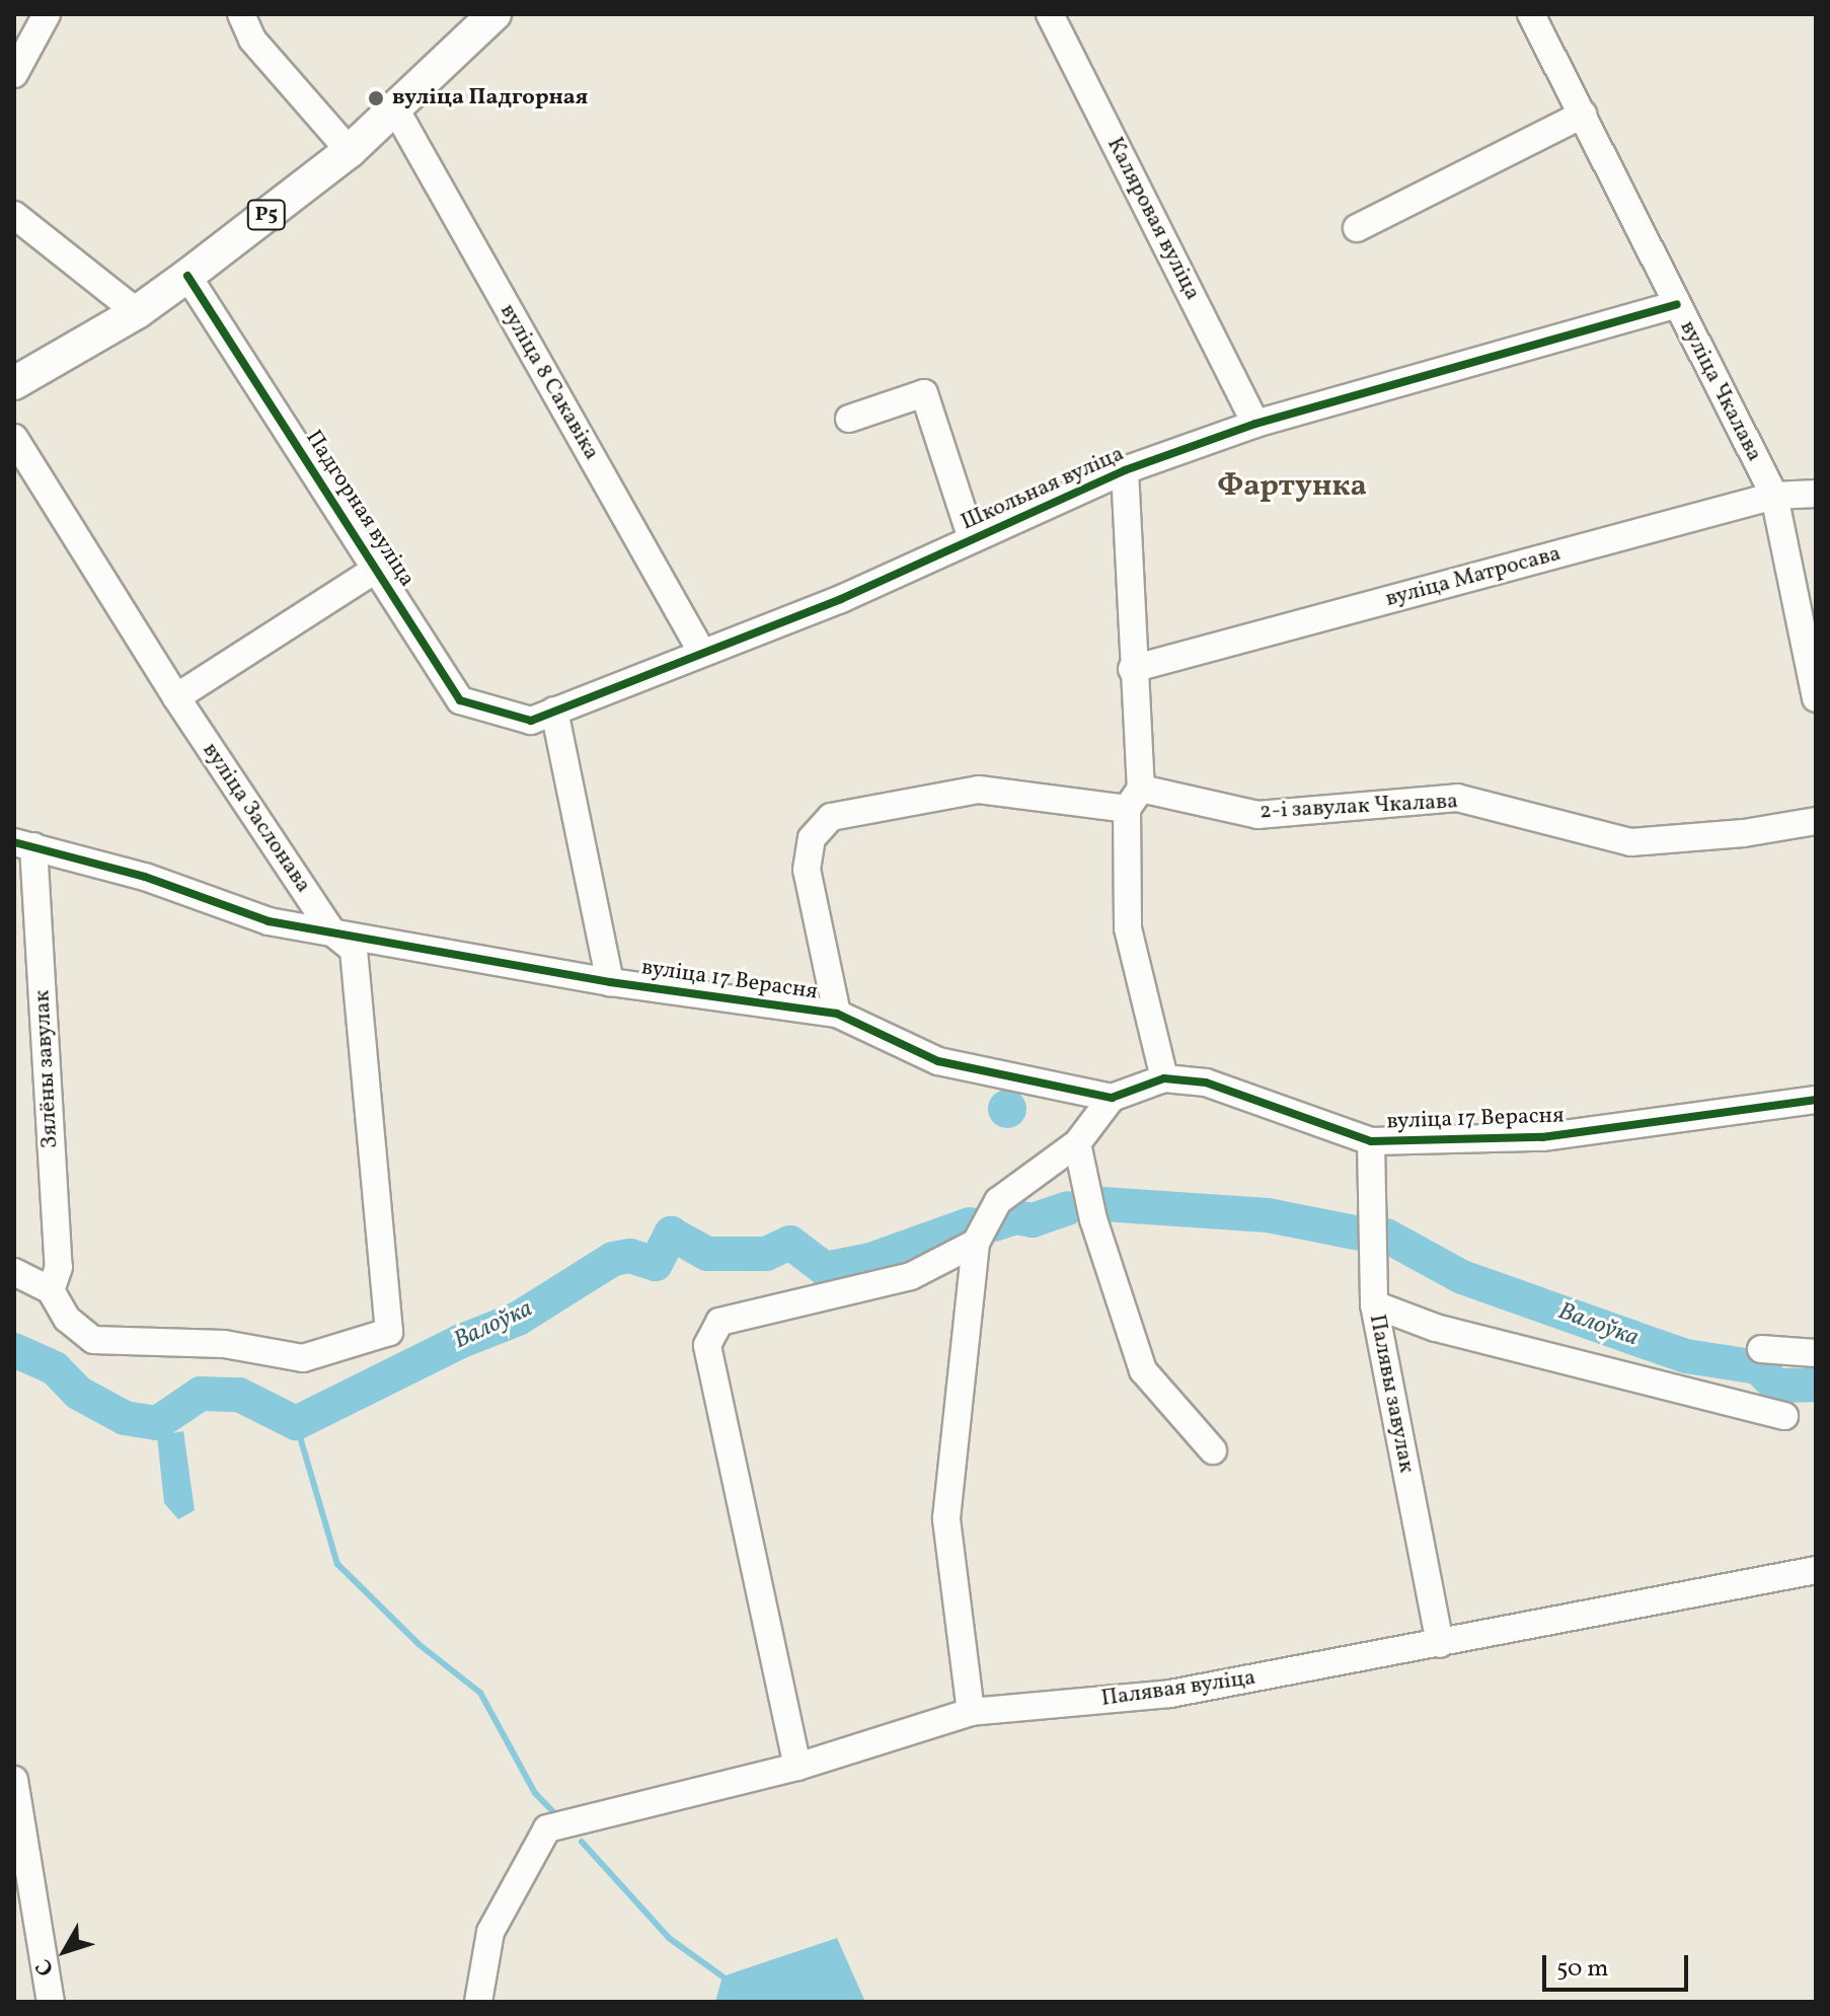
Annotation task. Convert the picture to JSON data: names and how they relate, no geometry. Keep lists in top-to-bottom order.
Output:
{
  "streets": {
    "main road": ["Р5"],
    "street": [
      "Каляровая вуліца",
      "вуліца 8 Сакавіка",
      "вуліца Чкалава",
      "Школьная вуліца",
      "Падгорная вуліца",
      "вуліца Матросава",
      "2-і завулак Чкалава",
      "вуліца Заслонава",
      "вуліца 17 Верасня",
      "Зялёны завулак",
      "Палявы завулак",
      "Палявая вуліца"
    ]
  },
  "crossings": [
    ["Р5", "вуліца 8 Сакавіка"],
    ["Р5", "Падгорная вуліца"],
    ["Каляровая вуліца", "Школьная вуліца"],
    ["вуліца 8 Сакавіка", "Школьная вуліца"],
    ["вуліца Чкалава", "Школьная вуліца"],
    ["вуліца Чкалава", "вуліца Матросава"],
    ["Школьная вуліца", "Падгорная вуліца"],
    ["2-і завулак Чкалава", "вуліца 17 Верасня"],
    ["вуліца Заслонава", "вуліца 17 Верасня"],
    ["вуліца Заслонава", "Зялёны завулак"],
    ["вуліца 17 Верасня", "Зялёны завулак"],
    ["вуліца 17 Верасня", "Палявы завулак"],
    ["Палявы завулак", "Палявая вуліца"]
  ],
  "districts": ["Фартунка"],
  "water": ["Валоўка"],
  "places": ["вуліца Падгорная"],
  "scale_bar": "50 m",
  "north": "bottom left"
}
